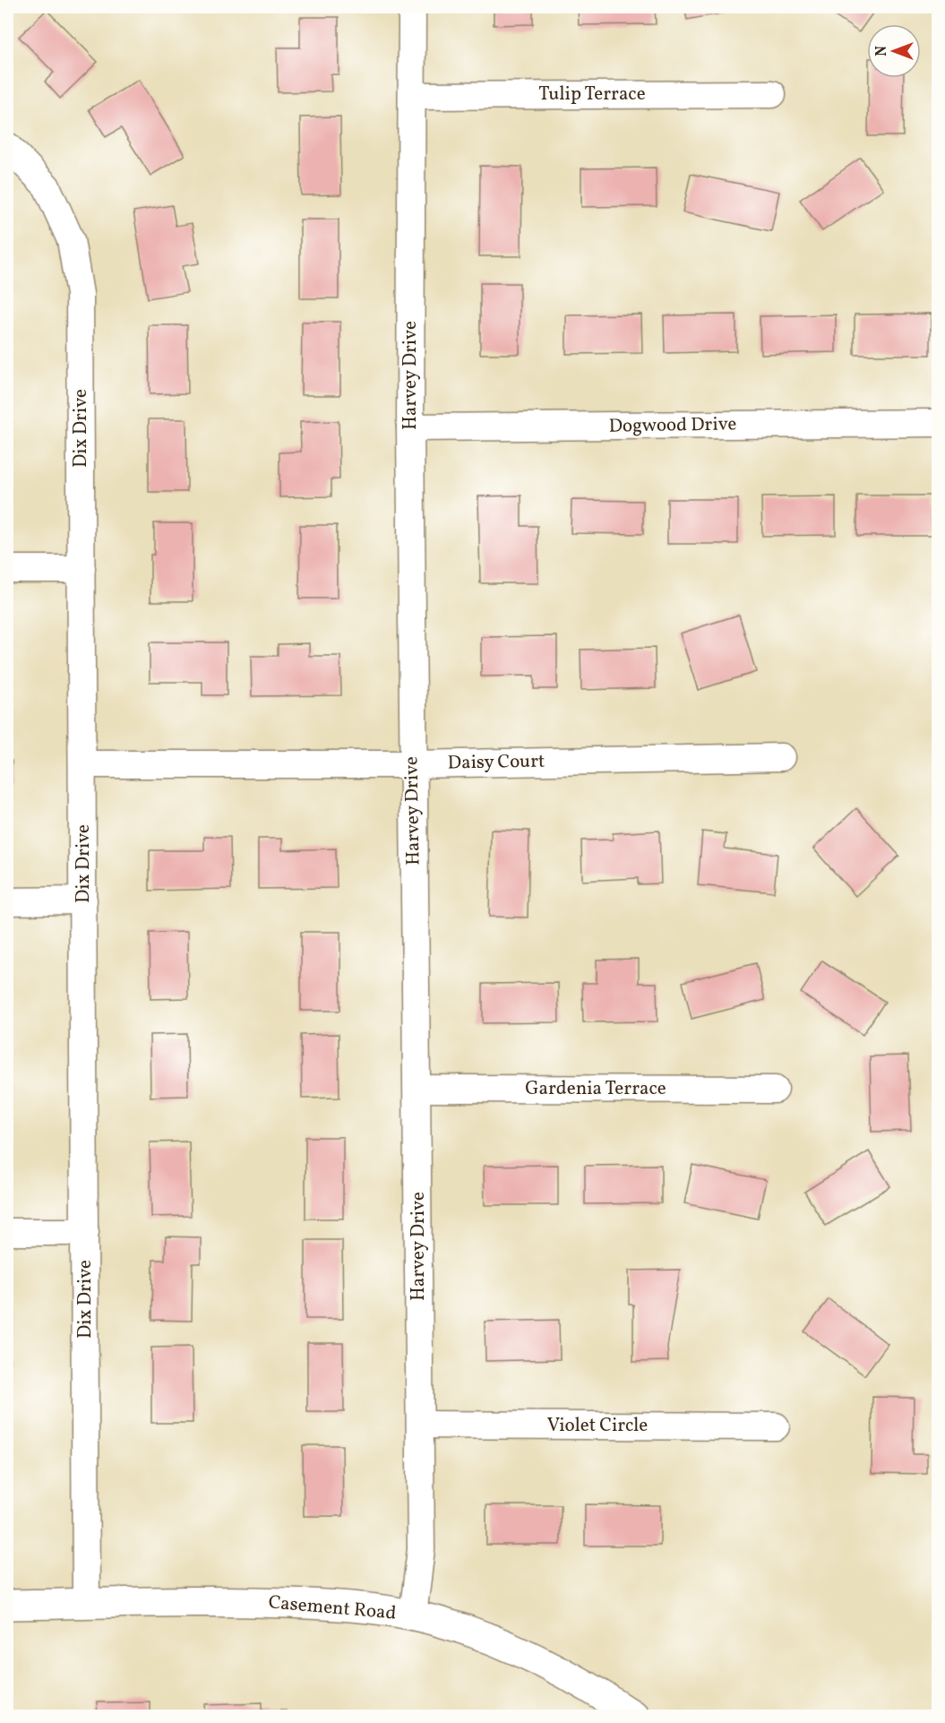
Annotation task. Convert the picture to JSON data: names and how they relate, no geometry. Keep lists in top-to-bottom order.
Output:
{
  "streets": {
    "street": [
      "Tulip Terrace",
      "Harvey Drive",
      "Dogwood Drive",
      "Dix Drive",
      "Daisy Court",
      "Gardenia Terrace",
      "Violet Circle",
      "Casement Road"
    ]
  },
  "crossings": [
    ["Tulip Terrace", "Harvey Drive"],
    ["Harvey Drive", "Dogwood Drive"],
    ["Harvey Drive", "Daisy Court"],
    ["Harvey Drive", "Gardenia Terrace"],
    ["Harvey Drive", "Violet Circle"],
    ["Harvey Drive", "Casement Road"],
    ["Dix Drive", "Daisy Court"],
    ["Dix Drive", "Casement Road"]
  ],
  "north": "left"
}
